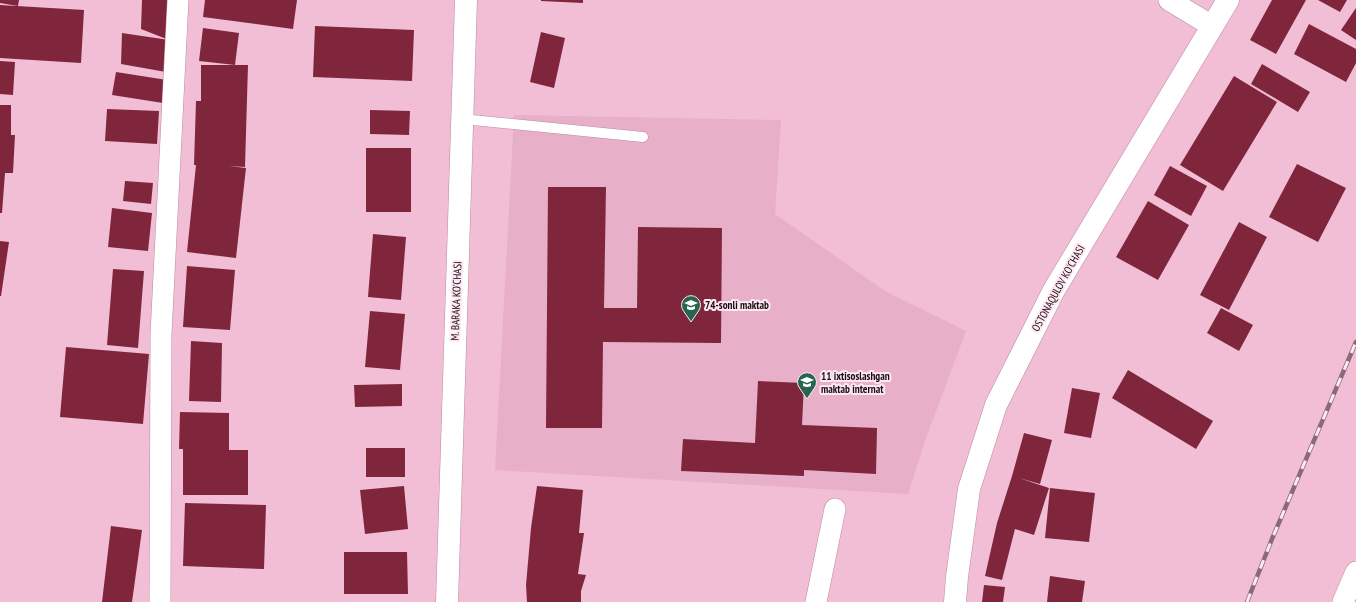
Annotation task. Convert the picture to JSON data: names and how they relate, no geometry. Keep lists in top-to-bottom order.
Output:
{
  "streets": {
    "street": ["OSTONAQULOV KO'CHASI", "M. BARAKA KO'CHASI"]
  },
  "places": {
    "school or university": ["74-sonli maktab", "11 ixtisoslashgan maktab internat"]
  }
}
